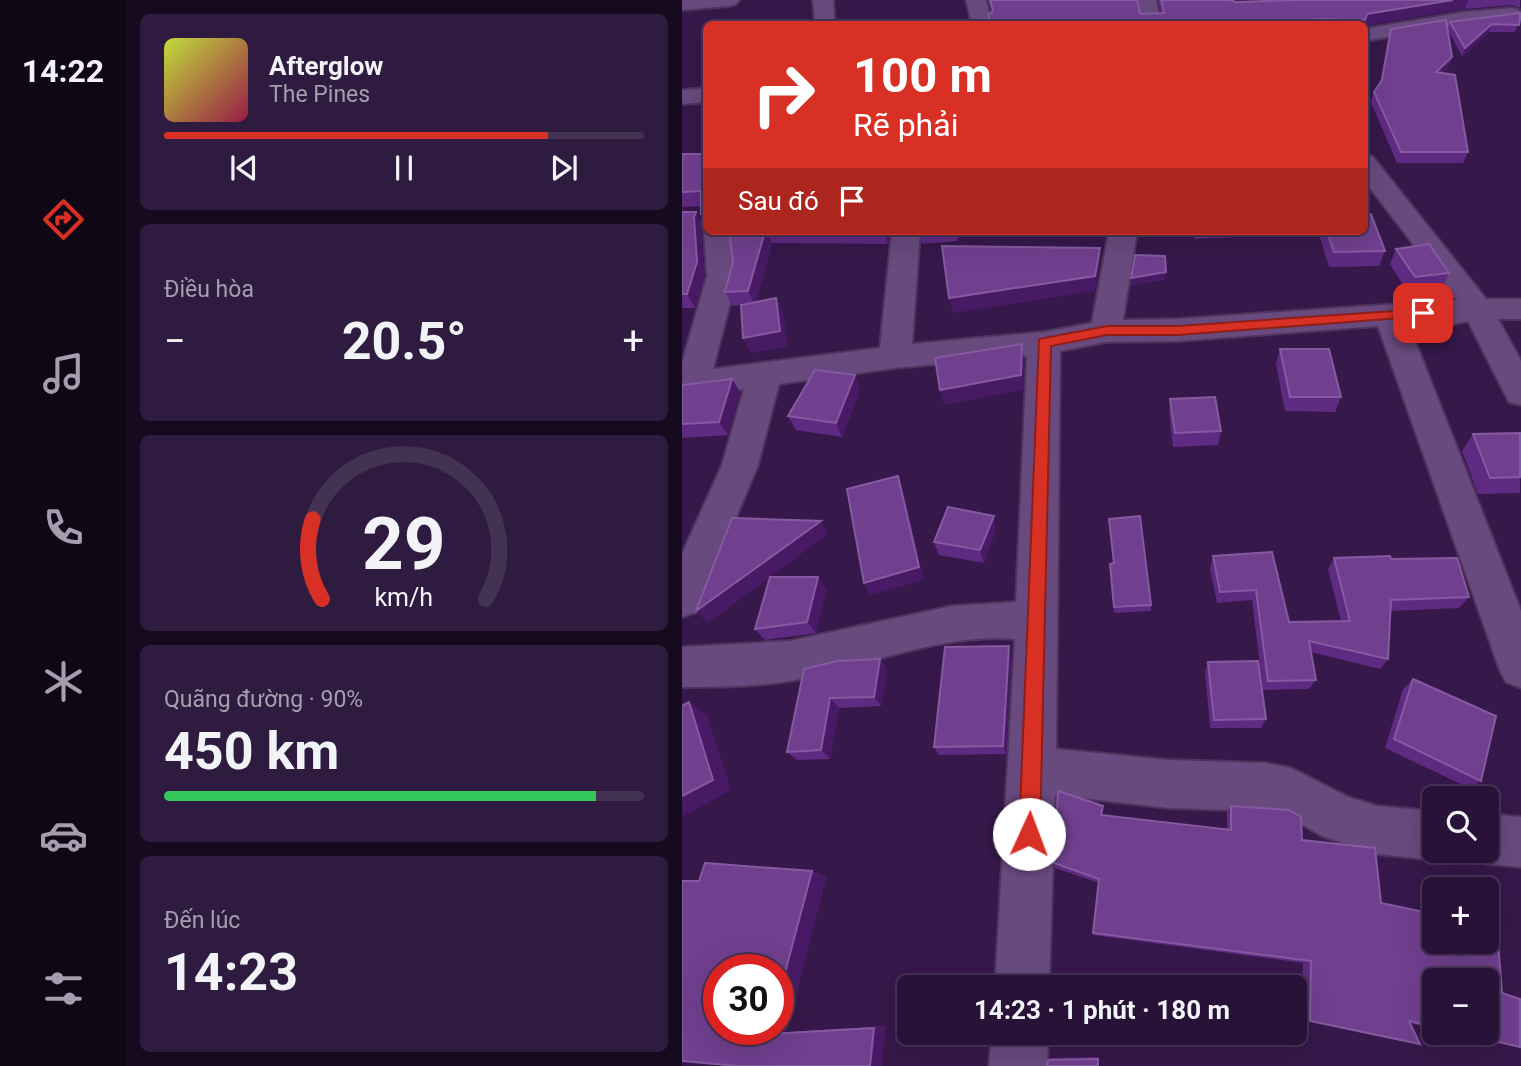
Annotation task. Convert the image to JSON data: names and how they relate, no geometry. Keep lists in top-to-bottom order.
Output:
{
  "page": {
    "tabs": "14:22",
    "turn": ["100 m", "Rẽ phải"],
    "song": ["Afterglow", "The Pines"],
    "then": "Sau đó",
    "tile": [
      "Điều hòa",
      ["Quãng đường · 90%", "450 km"],
      ["Đến lúc", "14:23"]
    ],
    "heat": ["−", "20.5°", "+"],
    "map_buttons": ["+", "−"],
    "limit": "30",
    "trip": "14:23 · 1 phút · 180 m",
    "gauge": ["29", "km/h"]
  }
}
